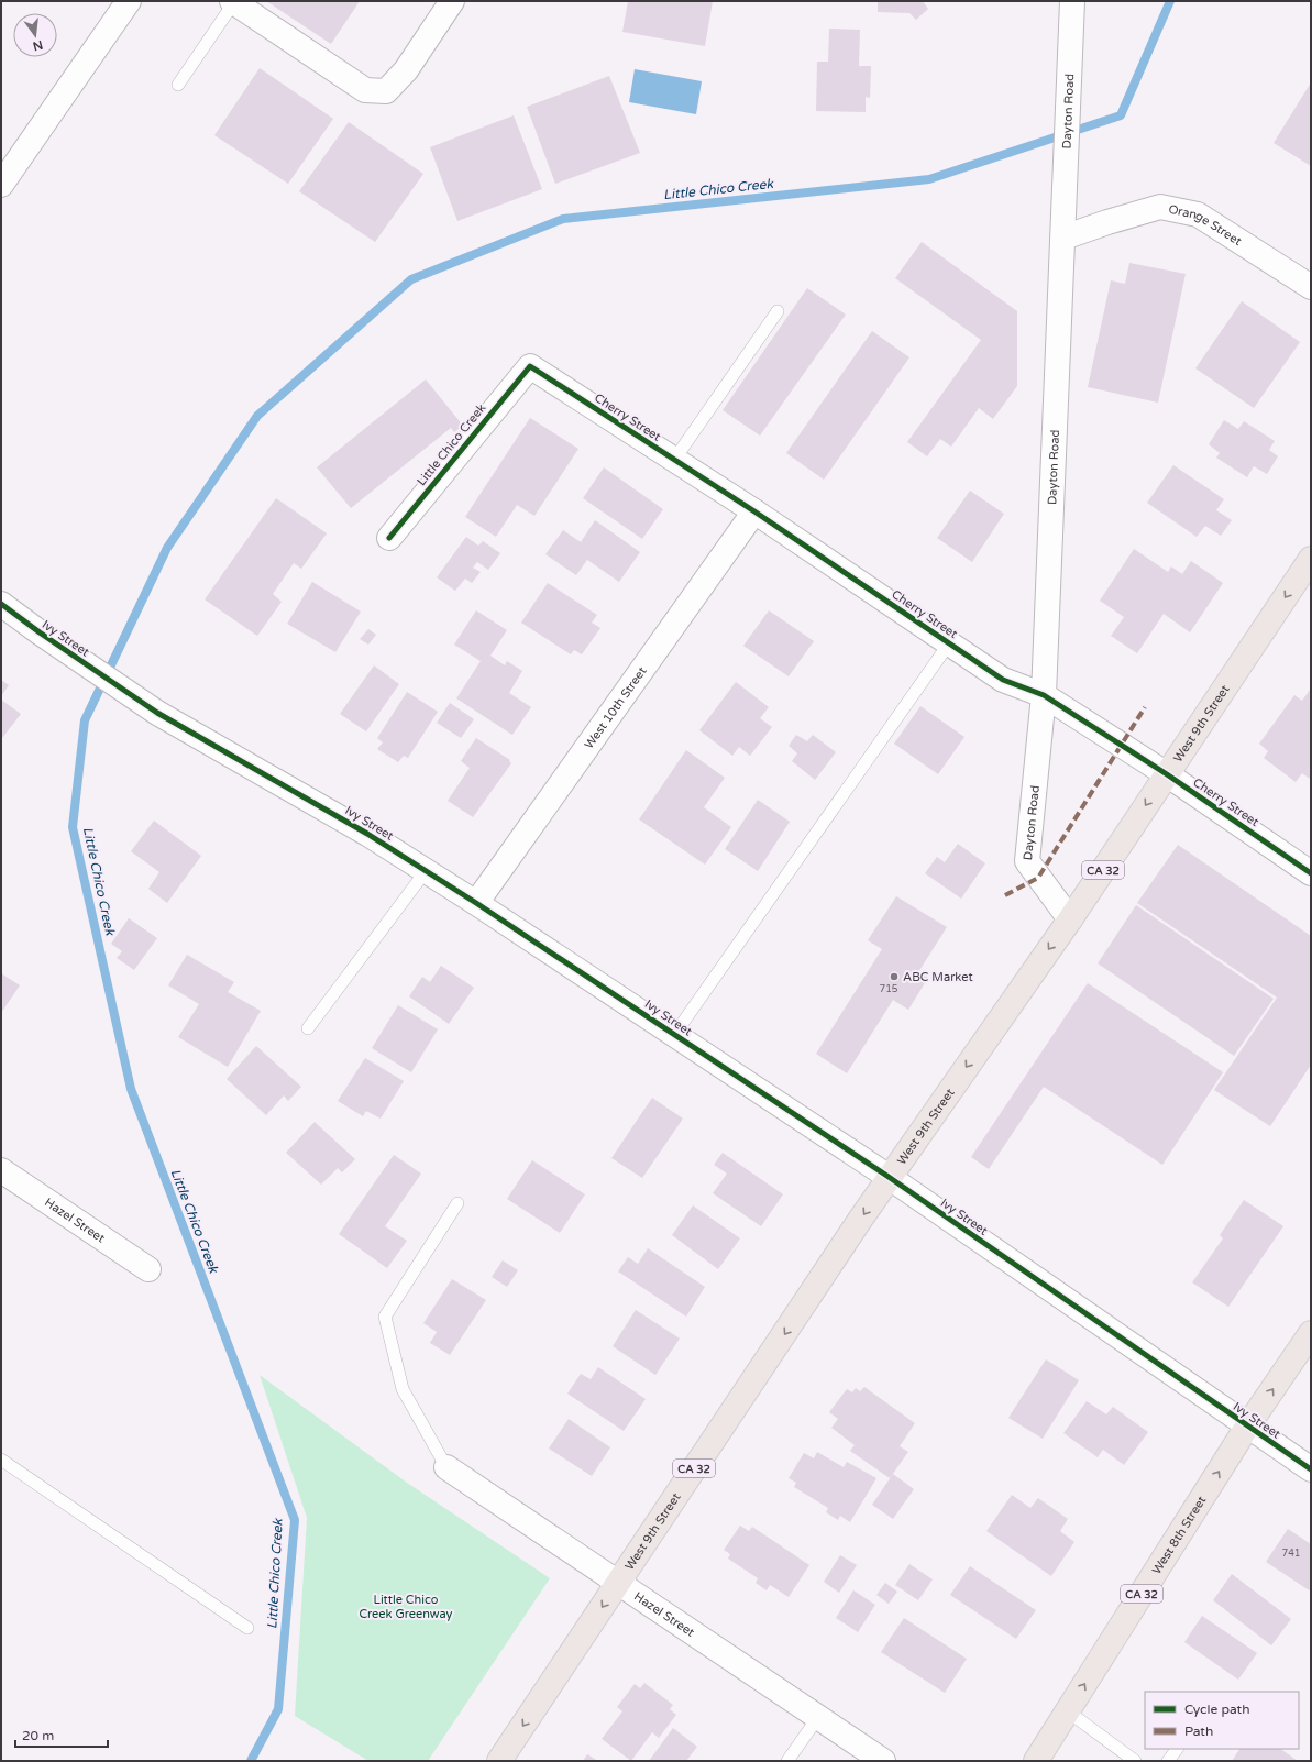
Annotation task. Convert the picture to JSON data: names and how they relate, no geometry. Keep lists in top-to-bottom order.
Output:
{
  "streets": {
    "main road": ["West 9th Street", "CA 32", "West 8th Street"],
    "street": [
      "Dayton Road",
      "Orange Street",
      "Cherry Street",
      "Little Chico Creek",
      "Ivy Street",
      "West 10th Street",
      "Hazel Street"
    ]
  },
  "crossings": [
    ["Dayton Road", "Orange Street"],
    ["Dayton Road", "Cherry Street"],
    ["Dayton Road", "West 9th Street"],
    ["Cherry Street", "Little Chico Creek"],
    ["Cherry Street", "West 10th Street"],
    ["Cherry Street", "West 9th Street"],
    ["Ivy Street", "West 10th Street"],
    ["Ivy Street", "West 9th Street"],
    ["Ivy Street", "West 8th Street"],
    ["West 9th Street", "Hazel Street"]
  ],
  "one_way": ["West 9th Street", "West 8th Street"],
  "water": ["Little Chico Creek"],
  "parks": ["Little Chico Creek Greenway"],
  "places": ["ABC Market"],
  "house_numbers": ["715", "741"],
  "legend": ["Cycle path", "Path"],
  "scale_bar": "20 m",
  "north": "bottom"
}
